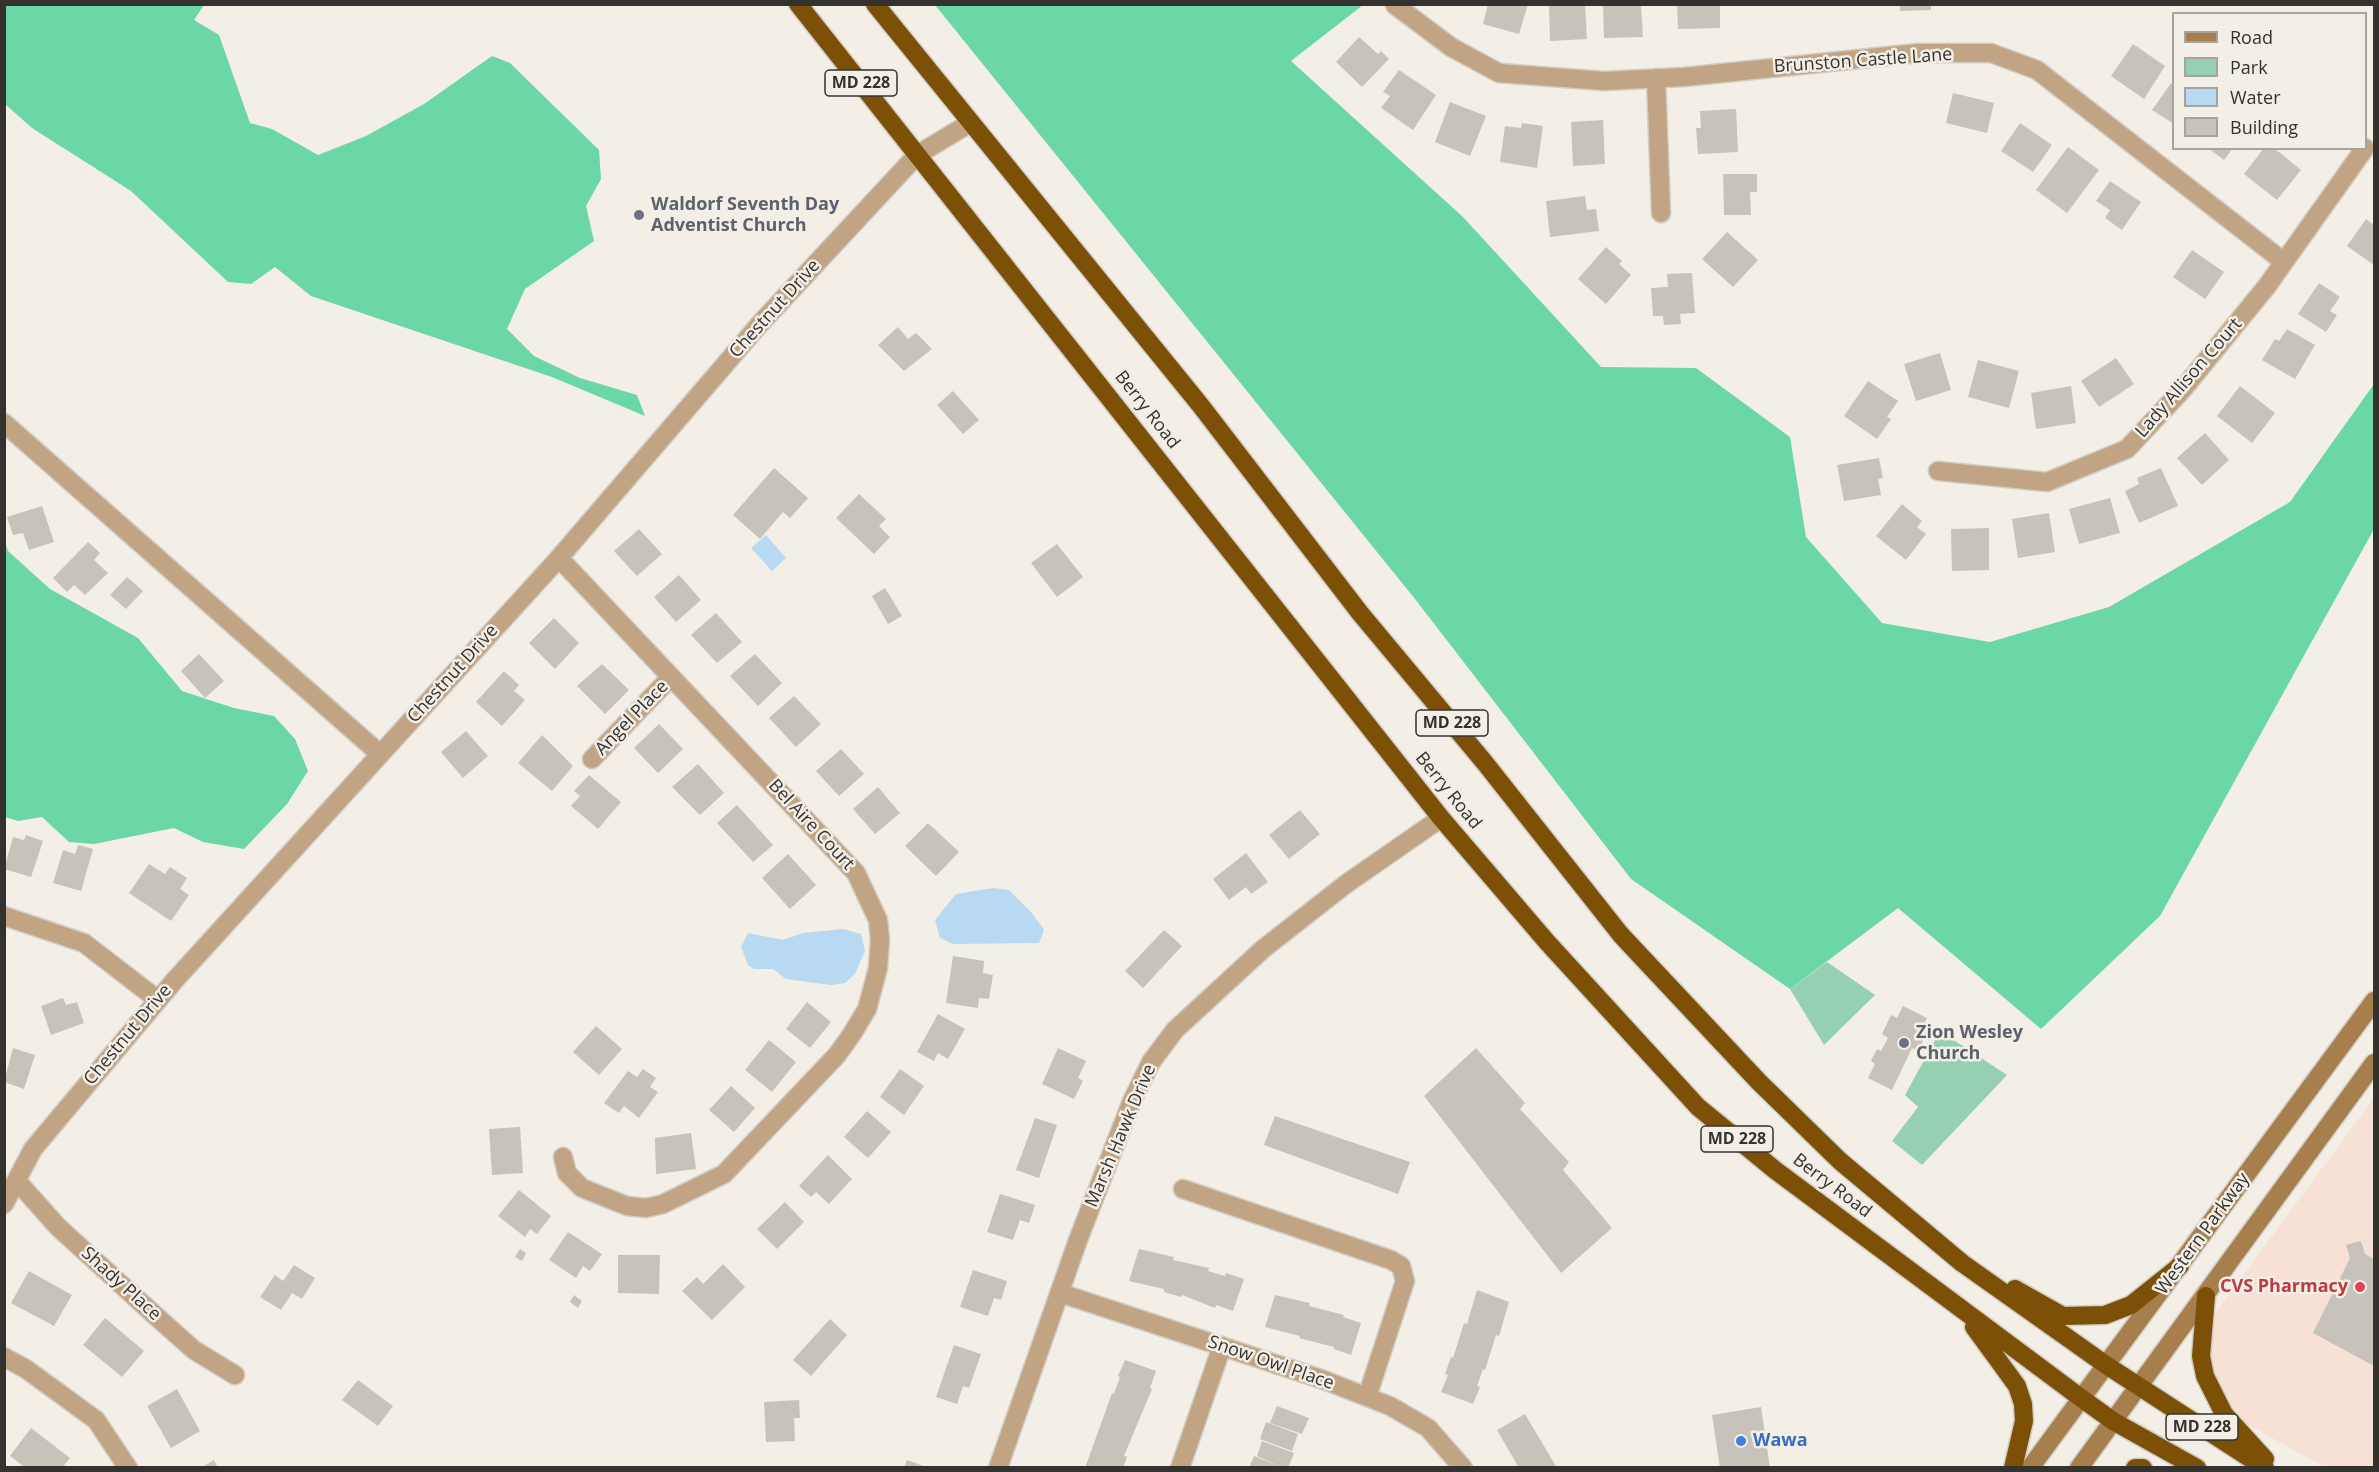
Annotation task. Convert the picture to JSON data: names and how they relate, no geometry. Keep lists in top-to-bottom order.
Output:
{
  "streets": {
    "highway": ["MD 228", "Berry Road"],
    "main road": ["Western Parkway"],
    "street": [
      "Brunston Castle Lane",
      "Chestnut Drive",
      "Lady Allison Court",
      "Angel Place",
      "Bel Aire Court",
      "Marsh Hawk Drive",
      "Shady Place",
      "Snow Owl Place"
    ]
  },
  "crossings": [
    ["Brunston Castle Lane", "Lady Allison Court"],
    ["Chestnut Drive", "Berry Road"],
    ["Chestnut Drive", "Bel Aire Court"],
    ["Chestnut Drive", "Shady Place"],
    ["Berry Road", "Marsh Hawk Drive"],
    ["Berry Road", "Western Parkway"],
    ["Angel Place", "Bel Aire Court"],
    ["Marsh Hawk Drive", "Snow Owl Place"]
  ],
  "places": [
    "Waldorf Seventh Day Adventist Church",
    "Zion Wesley Church",
    "CVS Pharmacy",
    "Wawa"
  ],
  "legend": [
    "Road",
    "Park",
    "Water",
    "Building"
  ]
}
